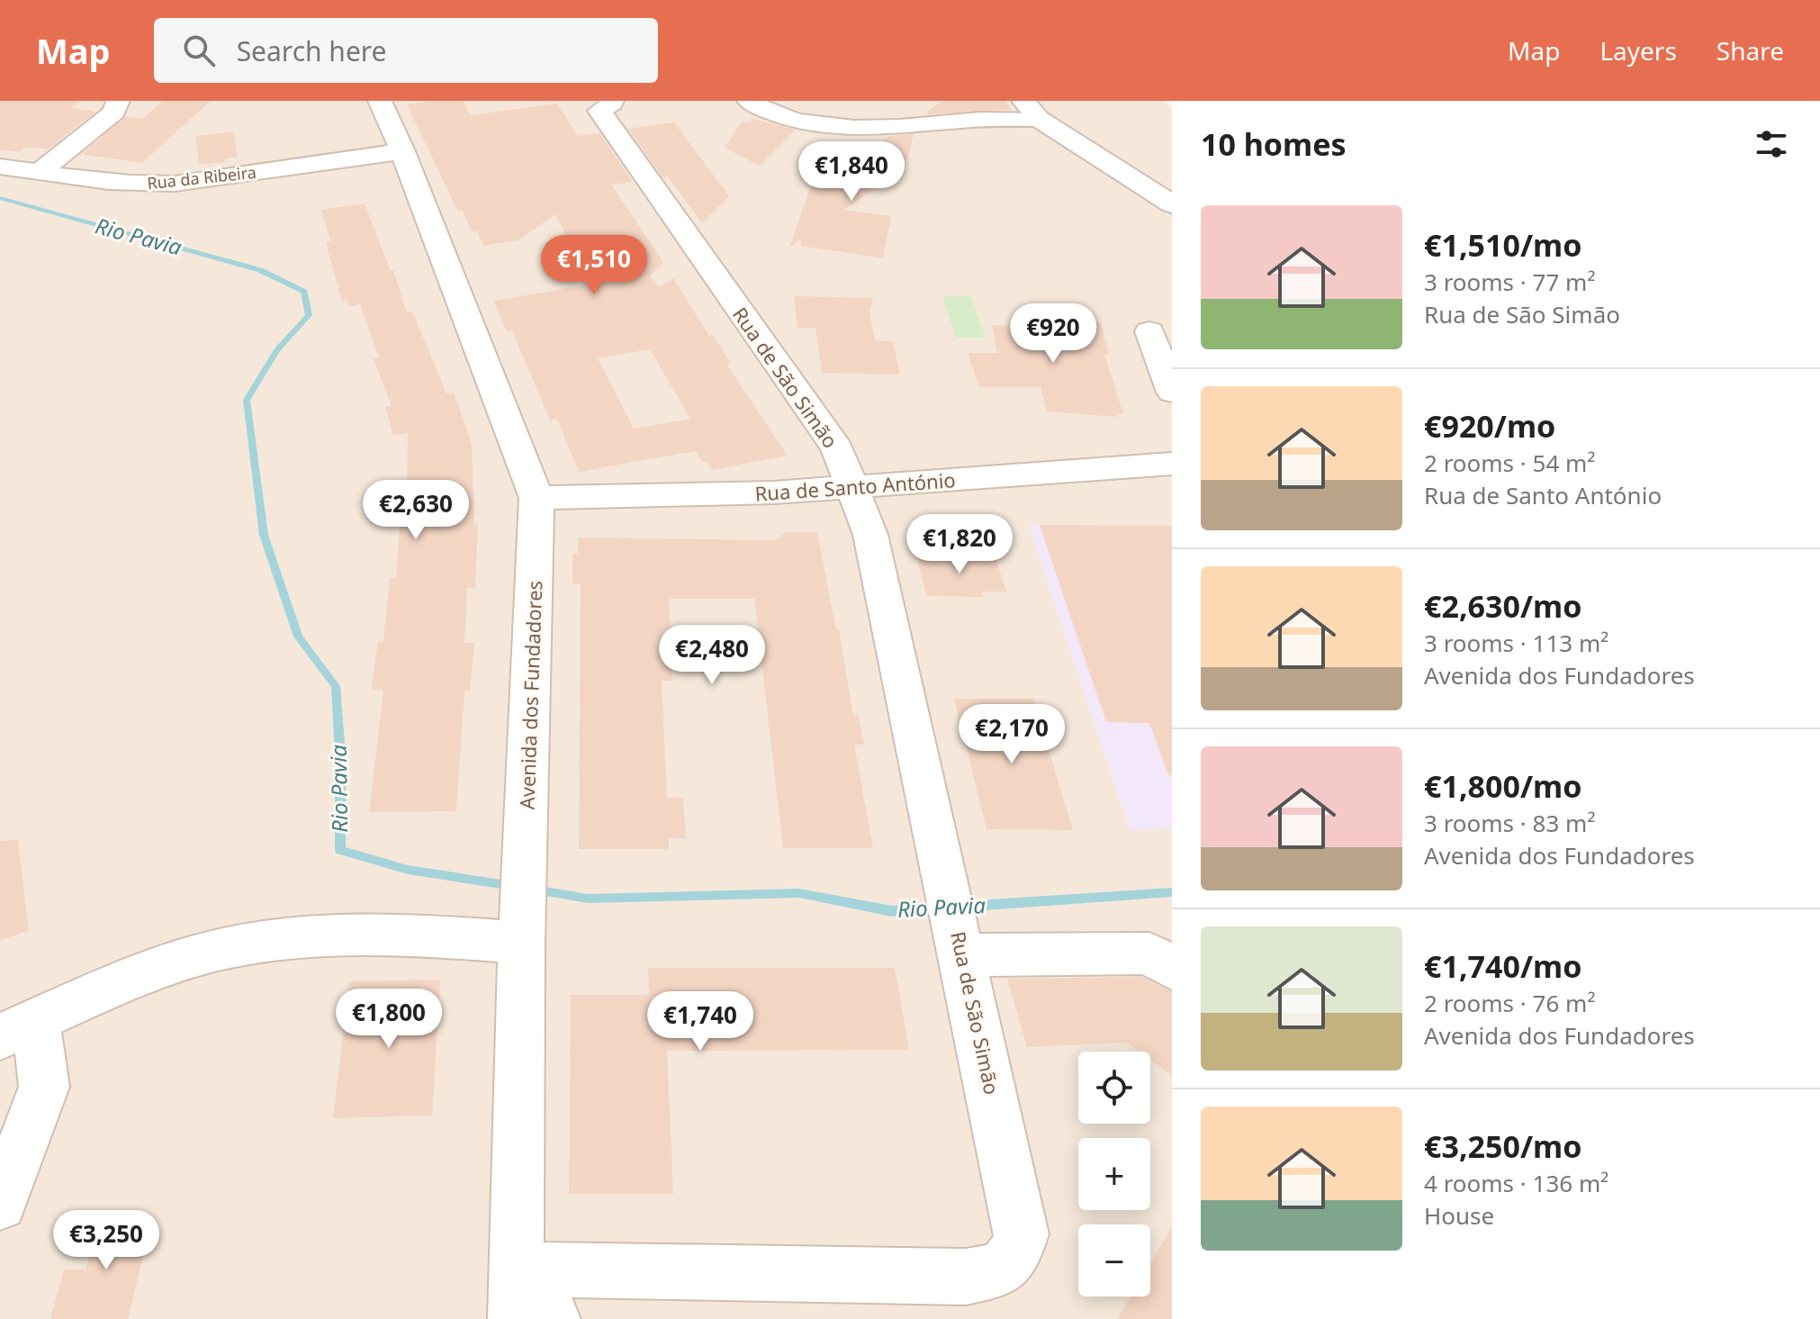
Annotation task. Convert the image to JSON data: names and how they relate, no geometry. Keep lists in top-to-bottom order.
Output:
{
  "streets": {
    "street": [
      "Rua da Ribeira",
      "Rua de São Simão",
      "Rua de Santo António",
      "Avenida dos Fundadores"
    ]
  },
  "crossings": [
    ["Rua da Ribeira", "Avenida dos Fundadores"],
    ["Rua de São Simão", "Rua de Santo António"],
    ["Rua de São Simão", "Avenida dos Fundadores"],
    ["Rua de Santo António", "Avenida dos Fundadores"]
  ],
  "water": ["Rio Pavia"],
  "page": {
    "header": "Map",
    "search": "Search here",
    "nav": ["Map", "Layers", "Share"],
    "heading": "10 homes",
    "price": [
      "€1,840",
      "€1,510",
      "€920",
      "€2,630",
      "€1,820",
      "€2,480",
      "€2,170",
      "€1,800",
      "€1,740",
      "€3,250"
    ],
    "list": [
      {
        "name": "€1,510/mo",
        "note": "3 rooms · 77 m² · Rua de São Simão"
      },
      {
        "name": "€920/mo",
        "note": "2 rooms · 54 m² · Rua de Santo António"
      },
      {
        "name": "€2,630/mo",
        "note": "3 rooms · 113 m² · Avenida dos Fundadores"
      },
      {
        "name": "€1,800/mo",
        "note": "3 rooms · 83 m² · Avenida dos Fundadores"
      },
      {
        "name": "€1,740/mo",
        "note": "2 rooms · 76 m² · Avenida dos Fundadores"
      },
      {
        "name": "€3,250/mo",
        "note": "4 rooms · 136 m² · House"
      }
    ],
    "map_buttons": ["+", "−"]
  }
}
